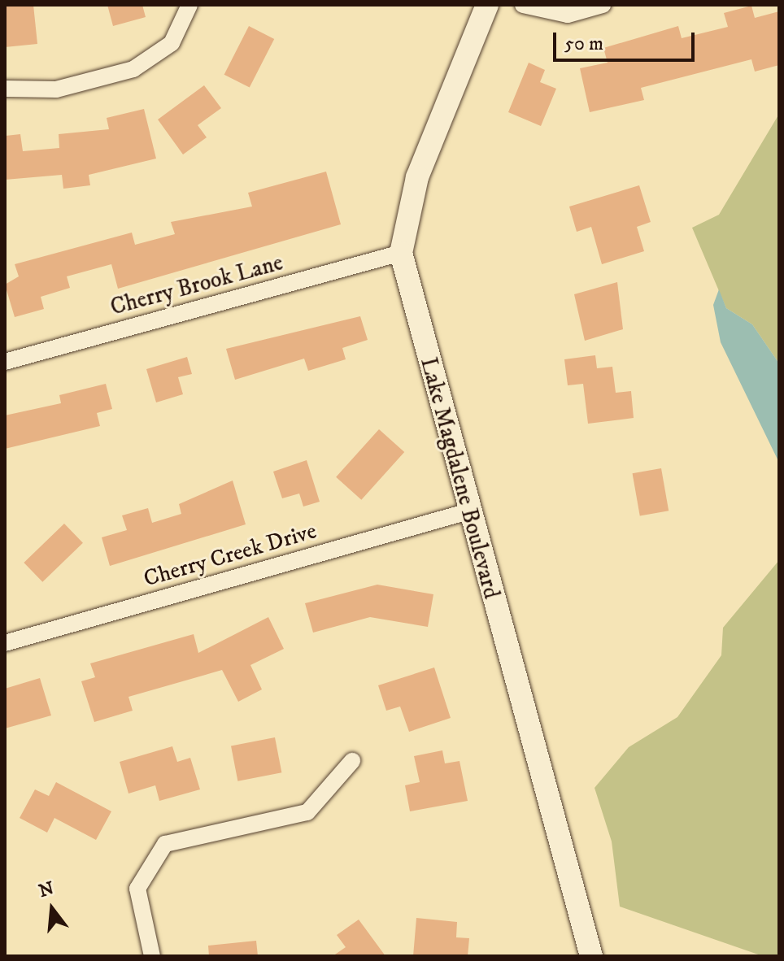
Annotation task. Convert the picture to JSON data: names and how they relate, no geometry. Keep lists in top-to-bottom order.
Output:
{
  "streets": {
    "street": ["Cherry Brook Lane", "Lake Magdalene Boulevard", "Cherry Creek Drive"]
  },
  "crossings": [
    ["Cherry Brook Lane", "Lake Magdalene Boulevard"],
    ["Lake Magdalene Boulevard", "Cherry Creek Drive"]
  ],
  "scale_bar": "50 m",
  "north": "top"
}
